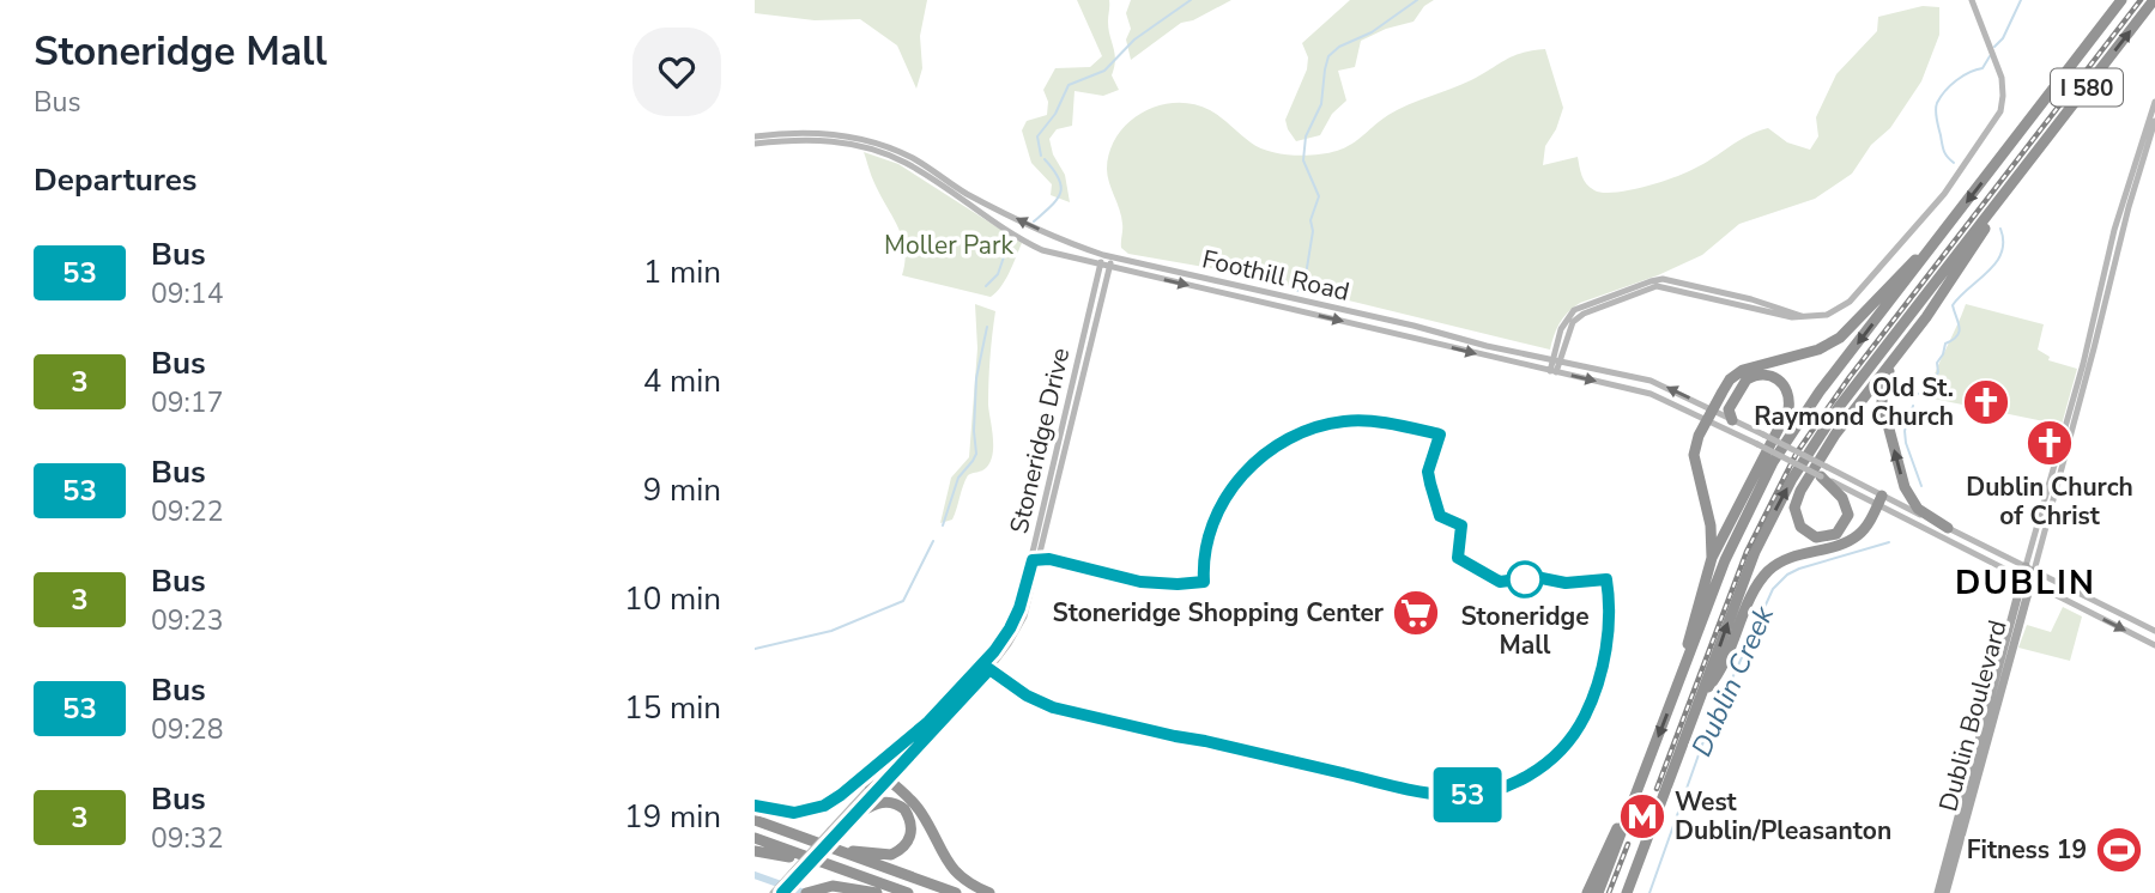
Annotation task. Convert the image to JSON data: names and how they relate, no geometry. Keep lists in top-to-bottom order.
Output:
{
  "streets": {
    "highway": ["I 580"],
    "main road": ["Foothill Road", "Stoneridge Drive", "Dublin Boulevard"]
  },
  "crossings": [
    ["Foothill Road", "Stoneridge Drive"]
  ],
  "districts": ["DUBLIN"],
  "water": ["Dublin Creek"],
  "parks": ["Moller Park"],
  "places": {
    "church": ["Old St. Raymond Church", "Dublin Church of Christ"],
    "other": ["Stoneridge Mall"],
    "supermarket": ["Stoneridge Shopping Center"],
    "metro station": ["West Dublin/Pleasanton"],
    "sports": ["Fitness 19"]
  },
  "lines": ["bus line 53"],
  "page": {
    "heading": [
      ["Stoneridge Mall", "Bus"],
      "Departures"
    ],
    "on_map": "53",
    "list": [
      {
        "mark": "53",
        "name": "Bus",
        "note": "09:14",
        "value": "1 min"
      },
      {
        "mark": "3",
        "name": "Bus",
        "note": "09:17",
        "value": "4 min"
      },
      {
        "mark": "53",
        "name": "Bus",
        "note": "09:22",
        "value": "9 min"
      },
      {
        "mark": "3",
        "name": "Bus",
        "note": "09:23",
        "value": "10 min"
      },
      {
        "mark": "53",
        "name": "Bus",
        "note": "09:28",
        "value": "15 min"
      },
      {
        "mark": "3",
        "name": "Bus",
        "note": "09:32",
        "value": "19 min"
      }
    ]
  }
}
